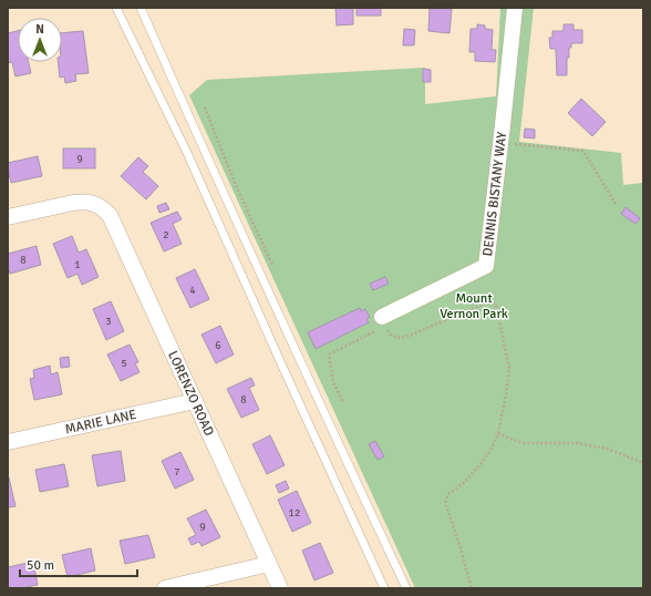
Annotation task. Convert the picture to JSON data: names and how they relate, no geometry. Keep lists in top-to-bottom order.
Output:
{
  "streets": {
    "street": ["DENNIS BISTANY WAY", "LORENZO ROAD", "MARIE LANE"]
  },
  "crossings": [
    ["LORENZO ROAD", "MARIE LANE"]
  ],
  "parks": ["Mount Vernon Park"],
  "house_numbers": [
    "9",
    "2",
    "8",
    "1",
    "4",
    "3",
    "6",
    "5",
    "8",
    "7",
    "12",
    "9"
  ],
  "scale_bar": "50 m",
  "north": "top"
}
